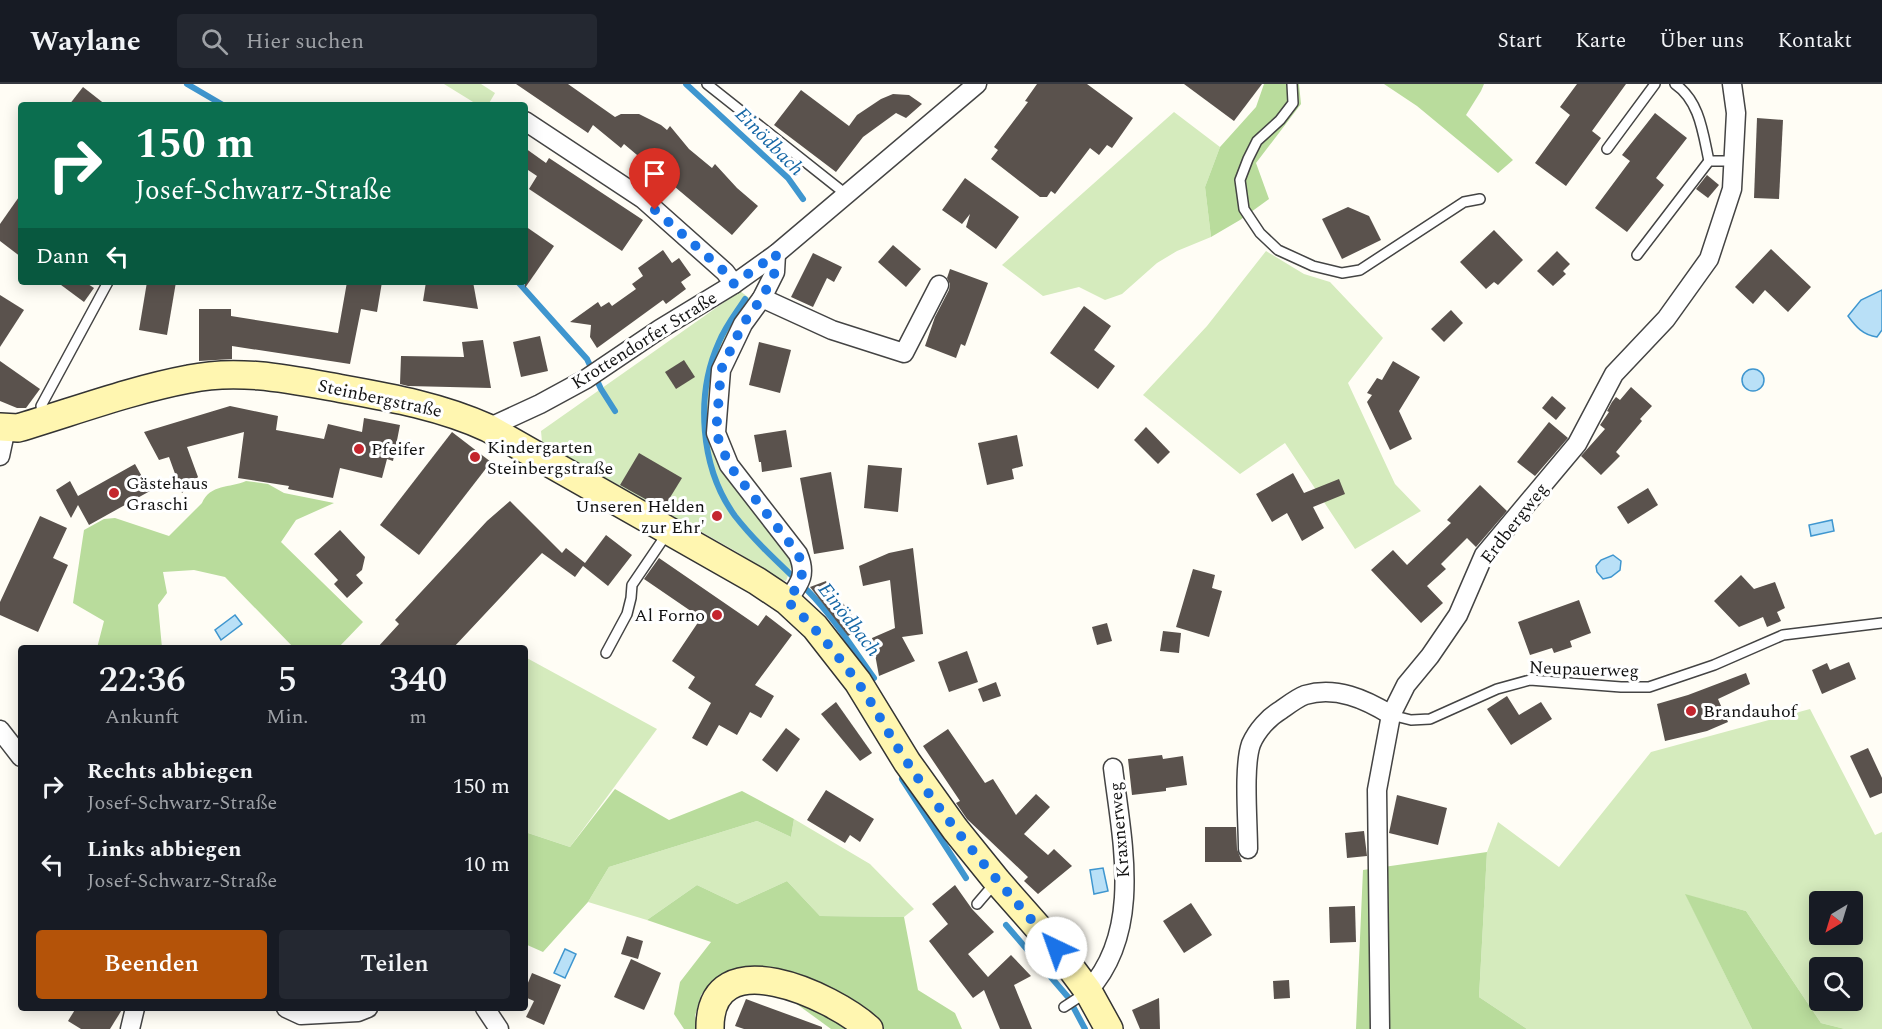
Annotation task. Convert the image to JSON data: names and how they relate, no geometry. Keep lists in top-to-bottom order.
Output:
{
  "streets": {
    "main road": ["Steinbergstraße"],
    "street": ["Krottendorfer Straße", "Erdbergweg", "Kraxnerweg"],
    "lane": ["Neupauerweg"]
  },
  "crossings": [
    ["Krottendorfer Straße", "Steinbergstraße"],
    ["Steinbergstraße", "Kraxnerweg"],
    ["Erdbergweg", "Neupauerweg"]
  ],
  "water": ["Einödbach"],
  "places": [
    "Pfeifer",
    "Kindergarten Steinbergstraße",
    "Gästehaus Graschi",
    "Unseren Helden zur Ehr'",
    "Al Forno",
    "Brandauhof"
  ],
  "north": "bottom left",
  "page": {
    "header": "Waylane",
    "search": "Hier suchen",
    "nav": [
      "Start",
      "Karte",
      "Über uns",
      "Kontakt"
    ],
    "turn": ["150 m", "Josef-Schwarz-Straße"],
    "then": "Dann",
    "eta": [
      "22:36",
      "Ankunft",
      "5",
      "Min.",
      "340",
      "m"
    ],
    "list": [
      {
        "name": "Rechts abbiegen",
        "note": "Josef-Schwarz-Straße",
        "value": "150 m"
      },
      {
        "name": "Links abbiegen",
        "note": "Josef-Schwarz-Straße",
        "value": "10 m"
      }
    ],
    "buttons": ["Beenden", "Teilen"]
  }
}
